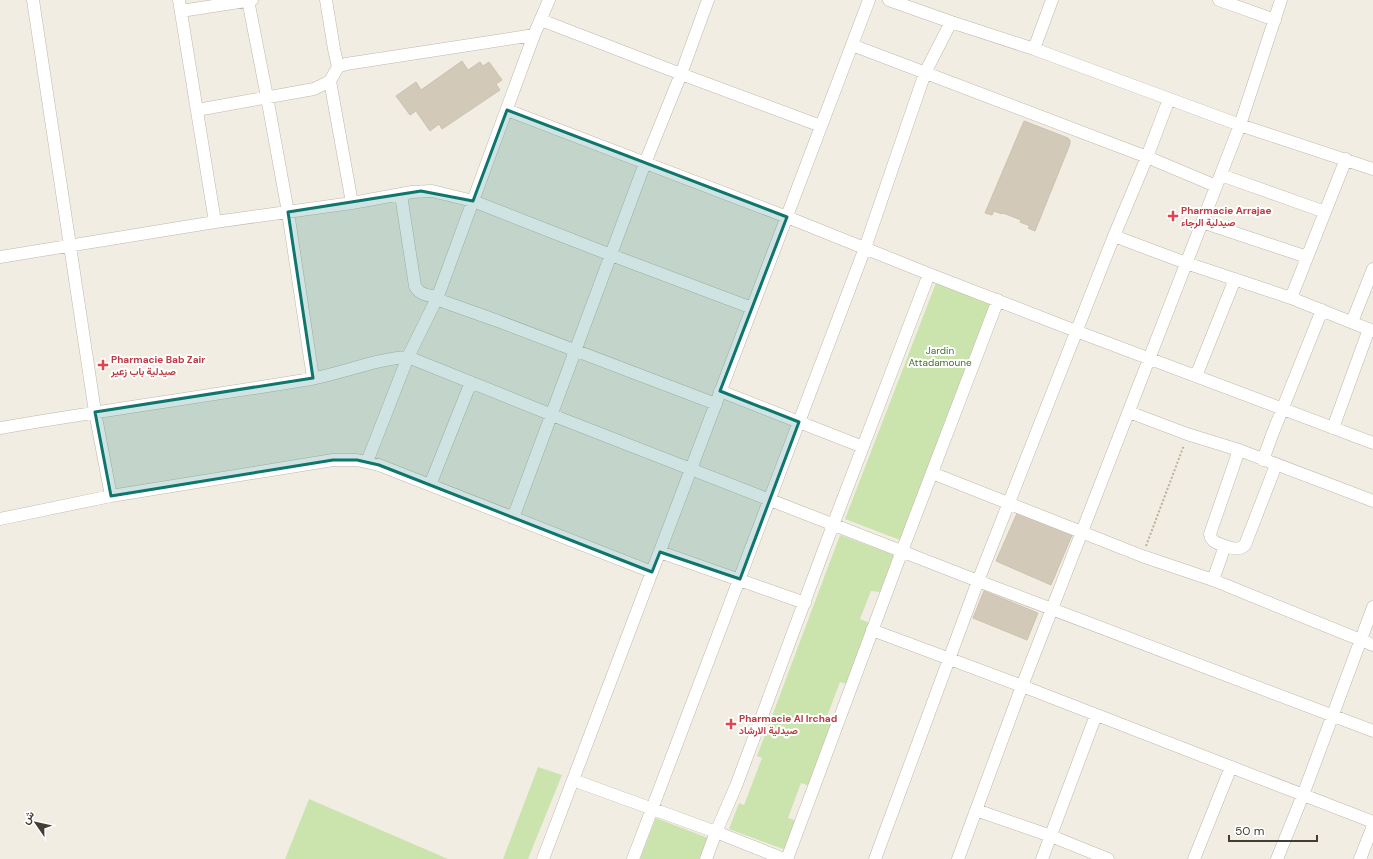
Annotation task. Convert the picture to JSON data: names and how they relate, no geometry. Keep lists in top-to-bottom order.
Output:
{
  "parks": ["Jardin Attadamoune"],
  "places": {
    "health": ["Pharmacie Arrajae صيدلية الرجاء", "Pharmacie Bab Zair صيدلية باب زعير", "Pharmacie Al Irchad صيدلية الارشاد"]
  },
  "scale_bar": "50 m",
  "north": "top left"
}
